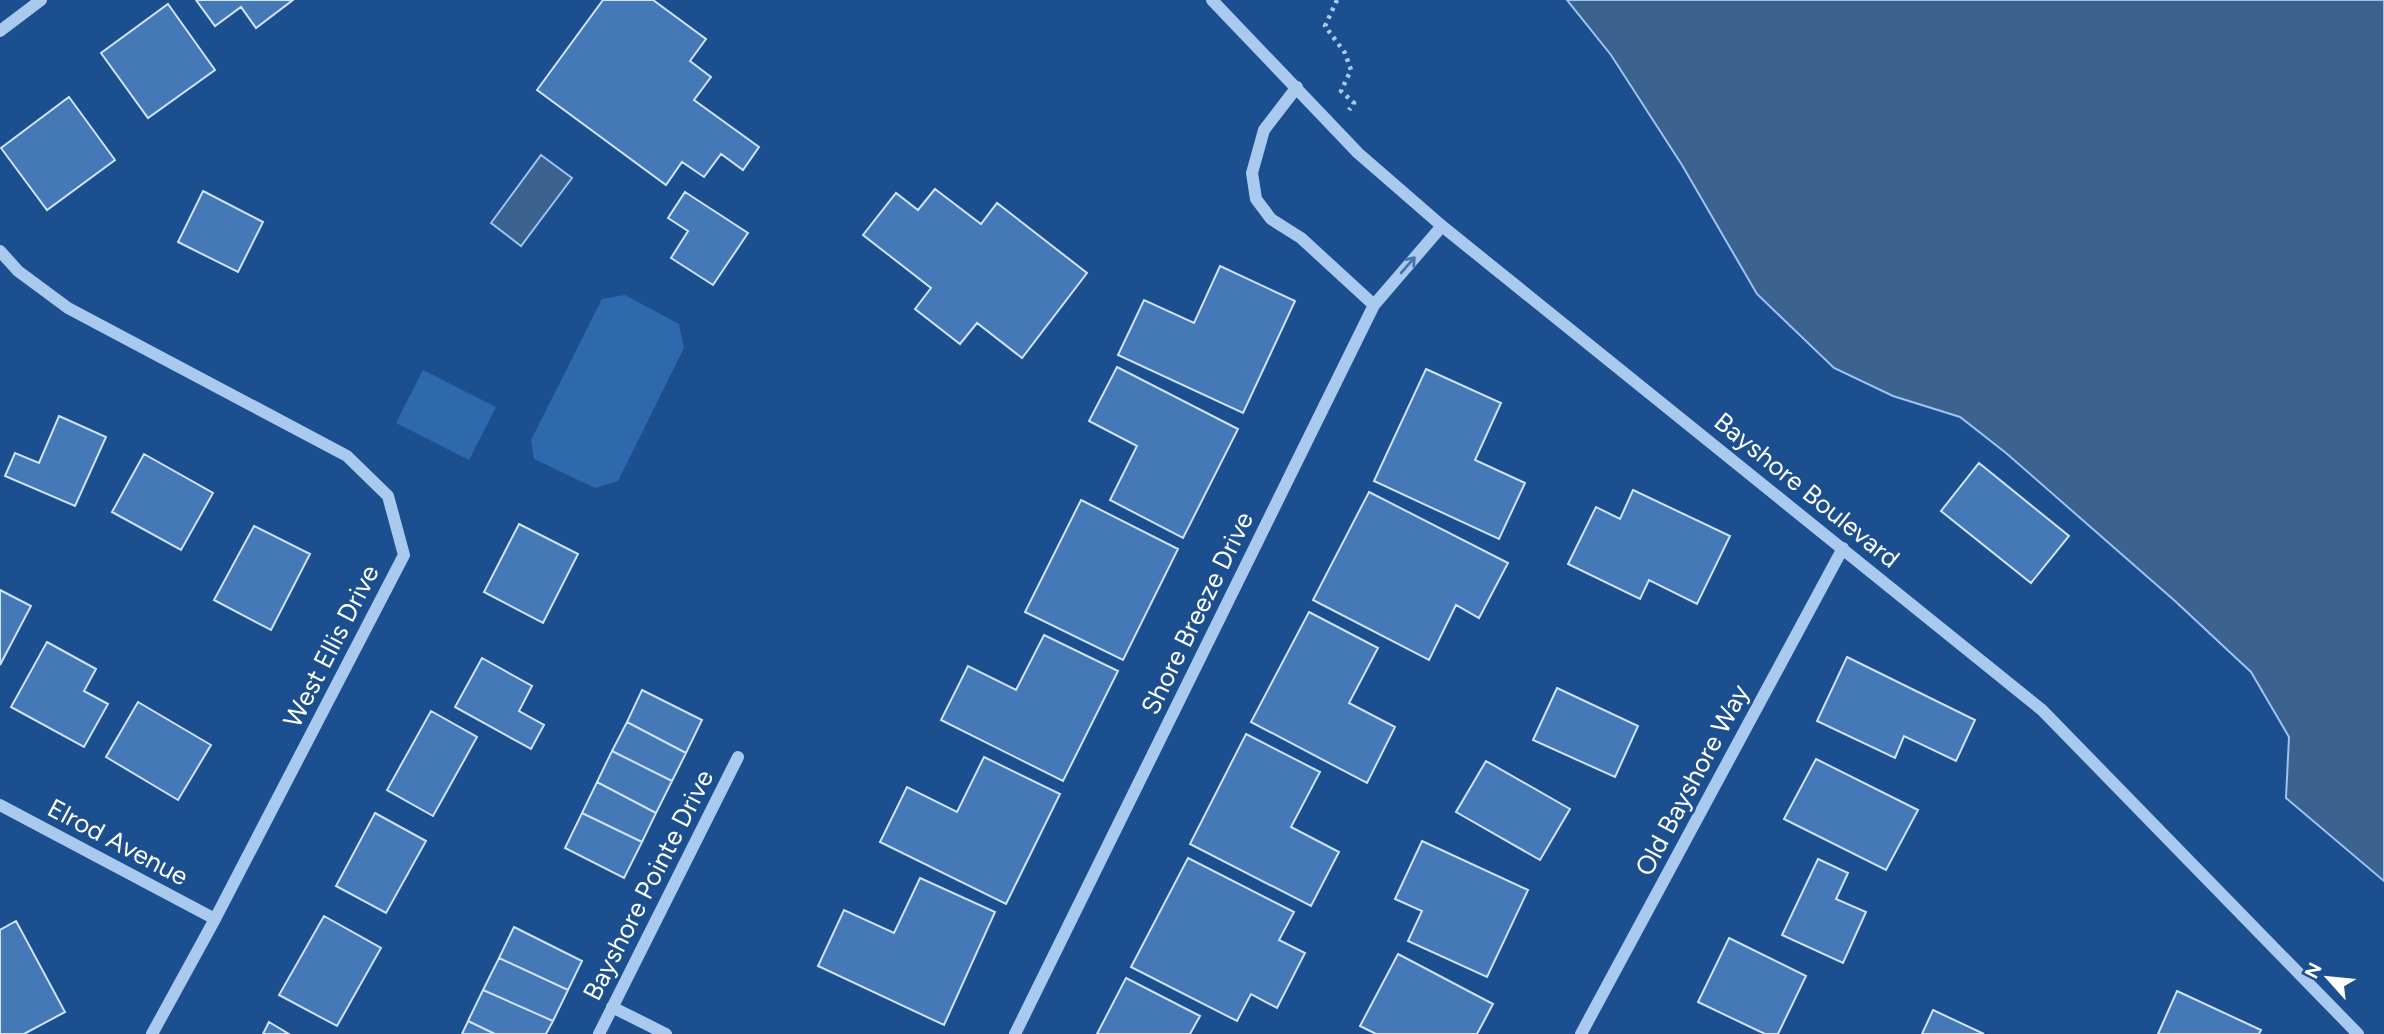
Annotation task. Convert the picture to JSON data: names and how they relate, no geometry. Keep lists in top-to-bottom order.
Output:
{
  "streets": {
    "street": [
      "Bayshore Boulevard",
      "Shore Breeze Drive",
      "West Ellis Drive",
      "Old Bayshore Way",
      "Elrod Avenue",
      "Bayshore Pointe Drive"
    ]
  },
  "crossings": [
    ["Bayshore Boulevard", "Shore Breeze Drive"],
    ["Bayshore Boulevard", "Old Bayshore Way"],
    ["West Ellis Drive", "Elrod Avenue"]
  ],
  "north": "top left"
}
